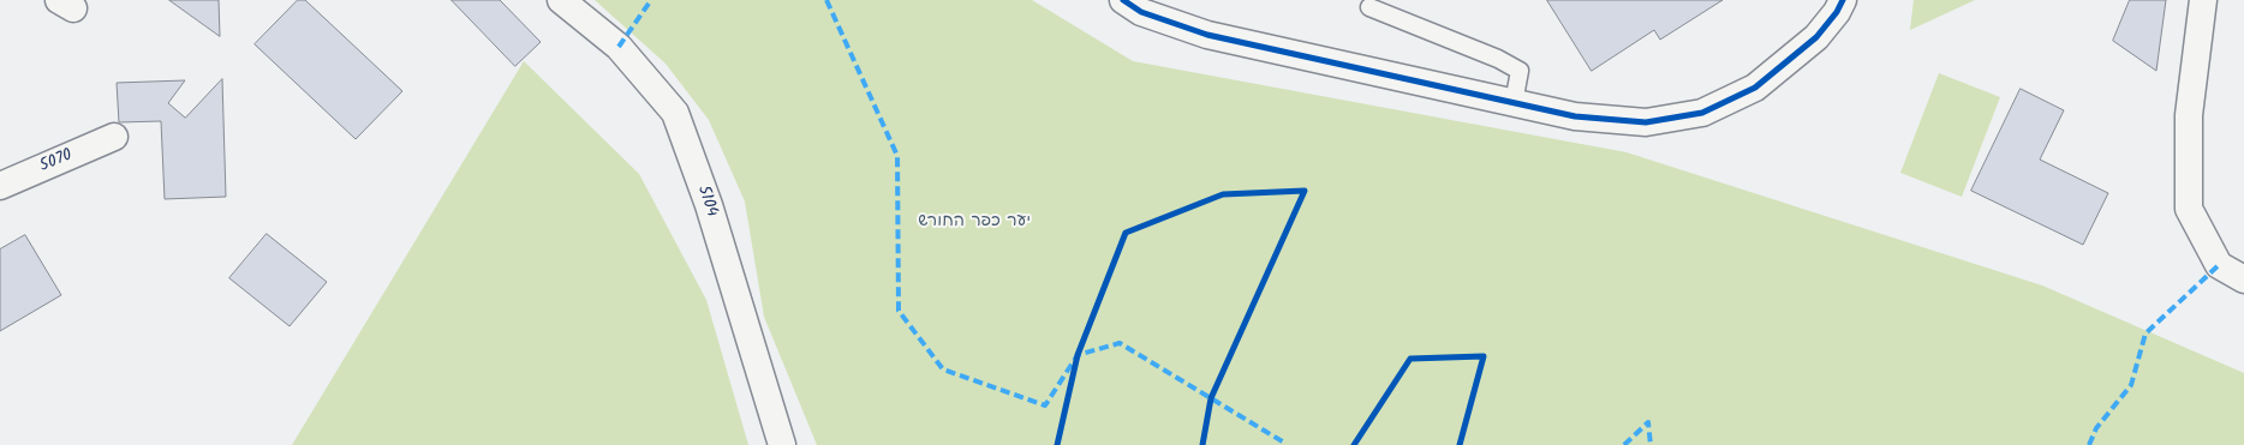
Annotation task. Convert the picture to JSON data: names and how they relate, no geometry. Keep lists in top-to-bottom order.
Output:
{
  "streets": {
    "street": ["5070", "5104"]
  },
  "parks": ["יער כפר החורש"]
}
